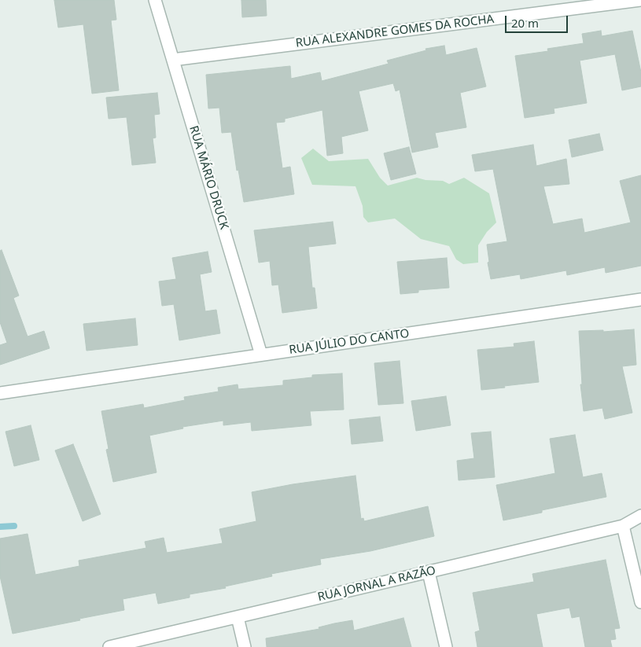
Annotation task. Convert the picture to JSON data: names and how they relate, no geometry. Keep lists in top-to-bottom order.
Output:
{
  "streets": {
    "street": [
      "RUA ALEXANDRE GOMES DA ROCHA",
      "RUA MÁRIO DRUCK",
      "RUA JÚLIO DO CANTO",
      "RUA JORNAL A RAZÃO"
    ]
  },
  "crossings": [
    ["RUA ALEXANDRE GOMES DA ROCHA", "RUA MÁRIO DRUCK"],
    ["RUA MÁRIO DRUCK", "RUA JÚLIO DO CANTO"]
  ],
  "scale_bar": "20 m"
}
